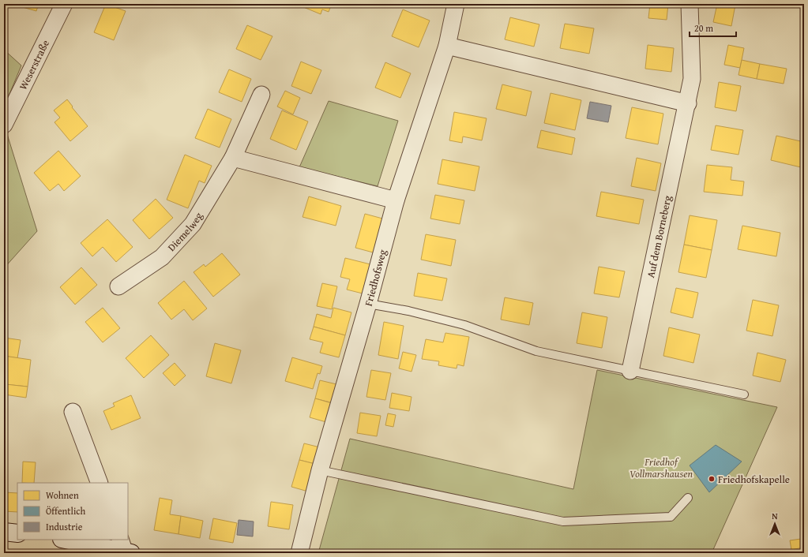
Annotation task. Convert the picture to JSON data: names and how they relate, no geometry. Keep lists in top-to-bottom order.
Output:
{
  "streets": {
    "street": [
      "Weserstraße",
      "Diemelweg",
      "Auf dem Borneberg",
      "Friedhofsweg"
    ]
  },
  "parks": ["Friedhof Vollmarshausen"],
  "places": ["Friedhofskapelle"],
  "legend": ["Wohnen", "Öffentlich", "Industrie"],
  "scale_bar": "20 m",
  "north": "top"
}
